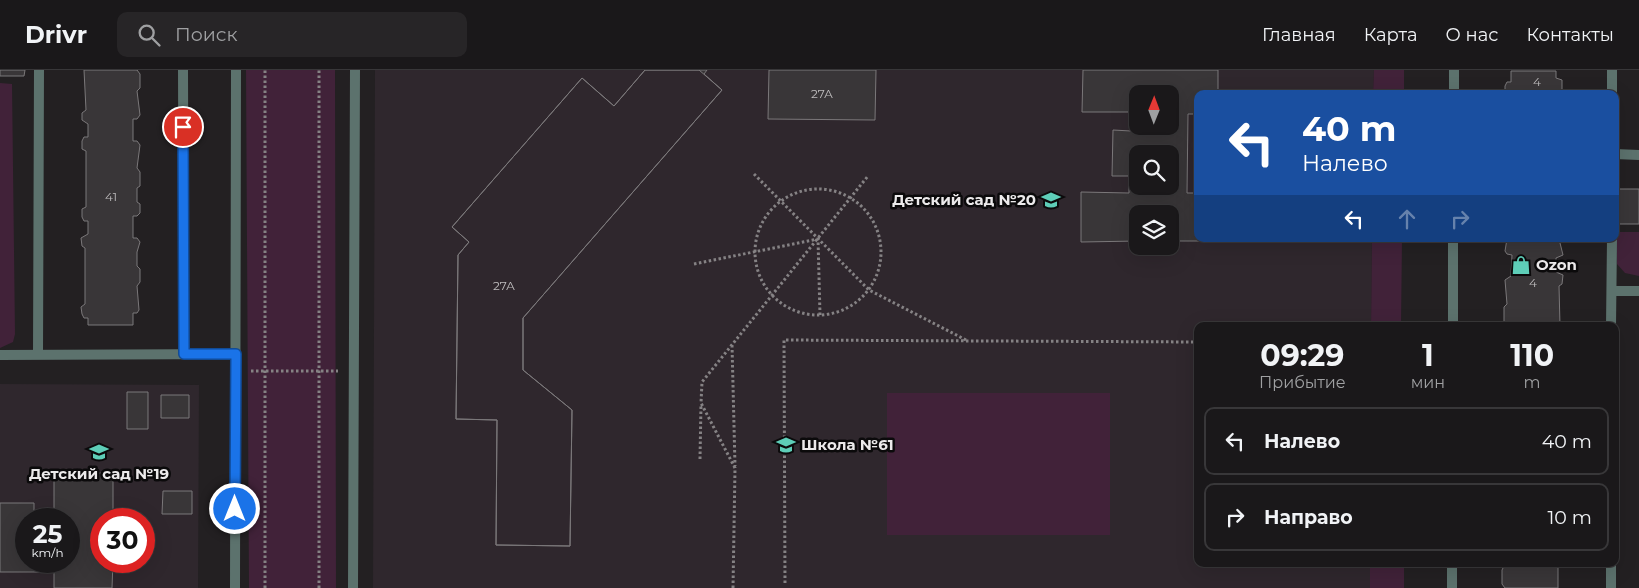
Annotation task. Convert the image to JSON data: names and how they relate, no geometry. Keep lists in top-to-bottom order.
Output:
{
  "places": {
    "school or university": ["Детский сад №20", "Школа №61", "Детский сад №19"],
    "shop": ["Ozon"]
  },
  "house_numbers": [
    "4",
    "27А",
    "41",
    "4",
    "27А"
  ],
  "north": "top",
  "page": {
    "header": "Drivr",
    "search": "Поиск",
    "nav": [
      "Главная",
      "Карта",
      "О нас",
      "Контакты"
    ],
    "turn": ["40 m", "Налево"],
    "eta": [
      "09:29",
      "Прибытие",
      "1",
      "мин",
      "110",
      "m"
    ],
    "list": [
      {
        "name": "Налево",
        "value": "40 m"
      },
      {
        "name": "Направо",
        "value": "10 m"
      }
    ],
    "speed": "25 km/h",
    "limit": "30"
  }
}
